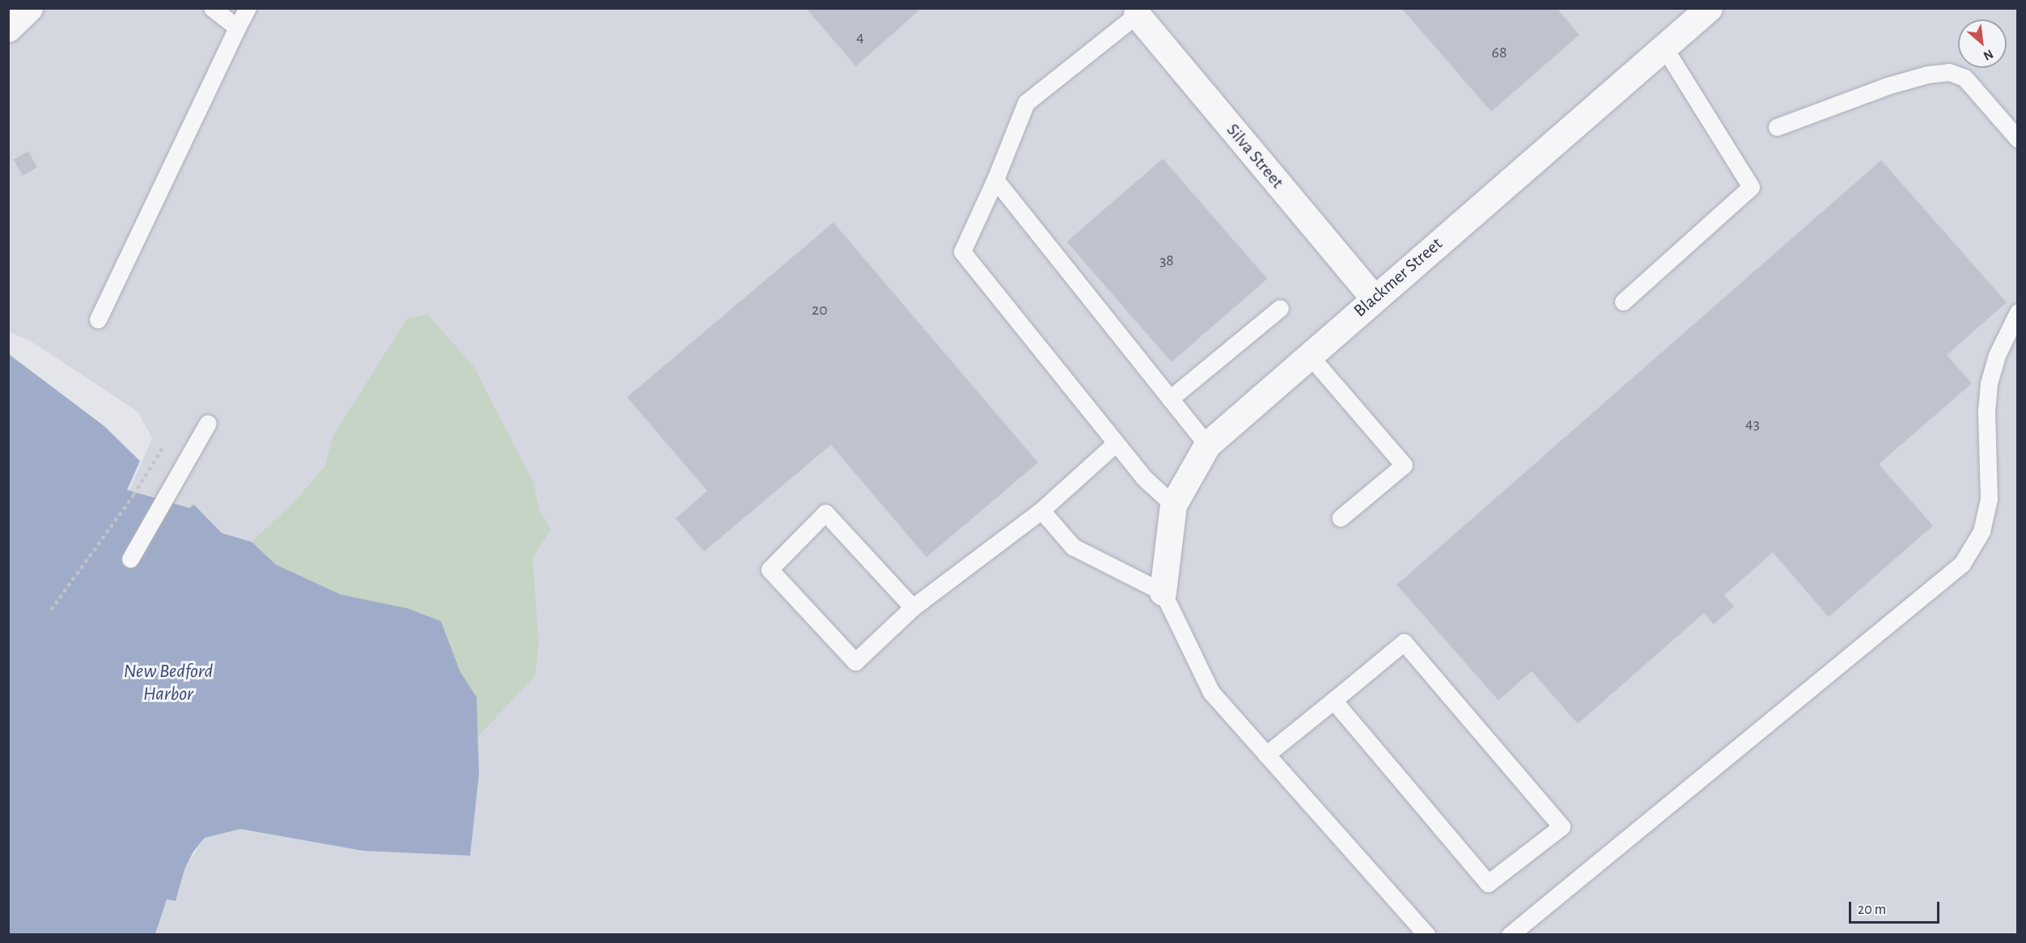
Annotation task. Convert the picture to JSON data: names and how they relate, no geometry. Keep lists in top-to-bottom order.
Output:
{
  "streets": {
    "street": ["Silva Street", "Blackmer Street"]
  },
  "crossings": [
    ["Silva Street", "Blackmer Street"]
  ],
  "water": ["New Bedford Harbor"],
  "house_numbers": [
    "4",
    "68",
    "38",
    "20",
    "43"
  ],
  "scale_bar": "20 m",
  "north": "bottom right"
}
